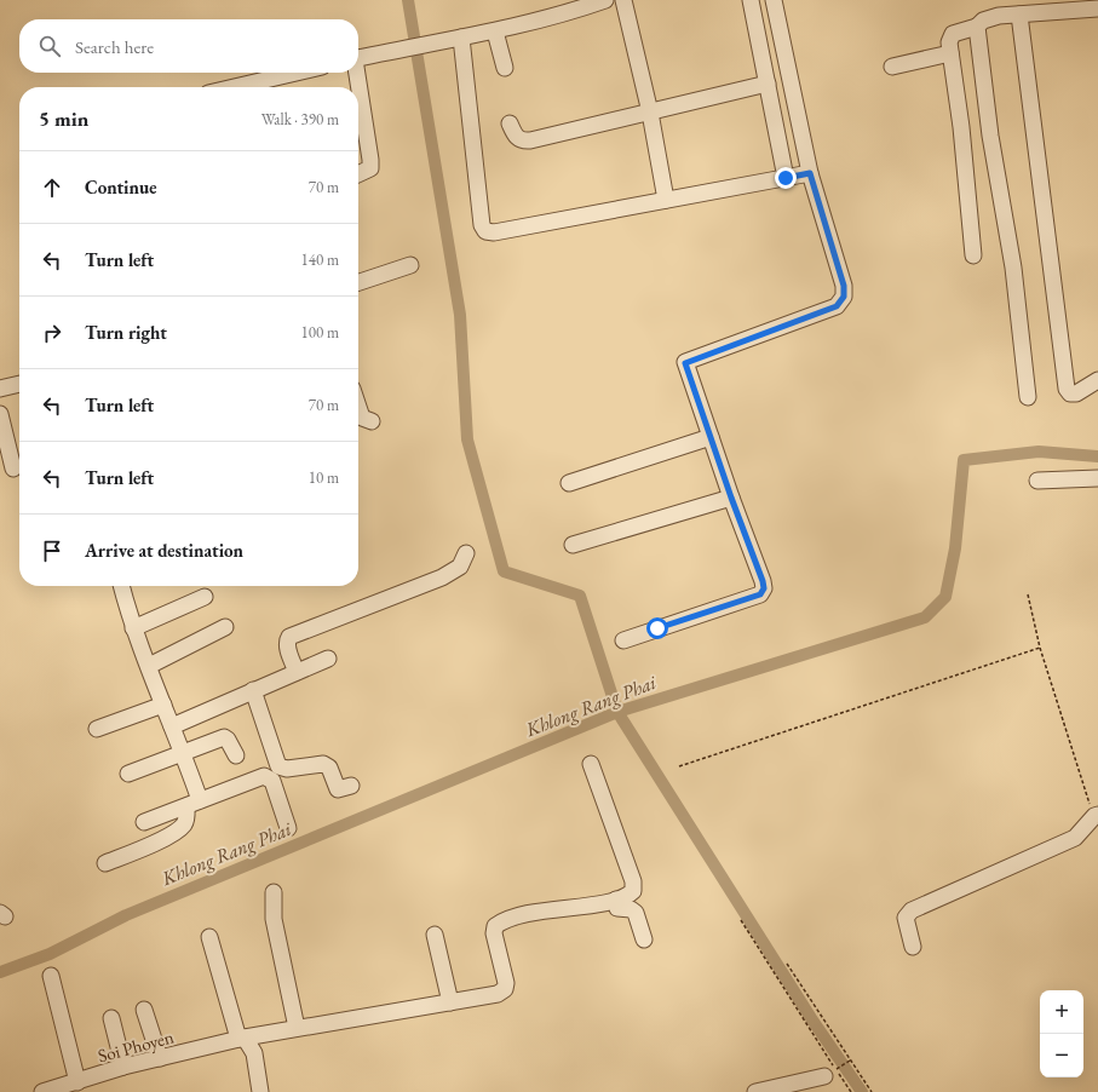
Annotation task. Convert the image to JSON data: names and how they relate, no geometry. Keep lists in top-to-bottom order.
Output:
{
  "streets": {
    "street": ["Soi Phoyen"]
  },
  "water": ["Khlong Rang Phai"],
  "page": {
    "search": "Search here",
    "heading": ["5 min", "Walk · 390 m"],
    "list": [
      ["Continue", "70 m"],
      ["Turn left", "140 m"],
      ["Turn right", "100 m"],
      ["Turn left", "70 m"],
      ["Turn left", "10 m"],
      "Arrive at destination"
    ],
    "map_buttons": ["+", "−"]
  }
}
